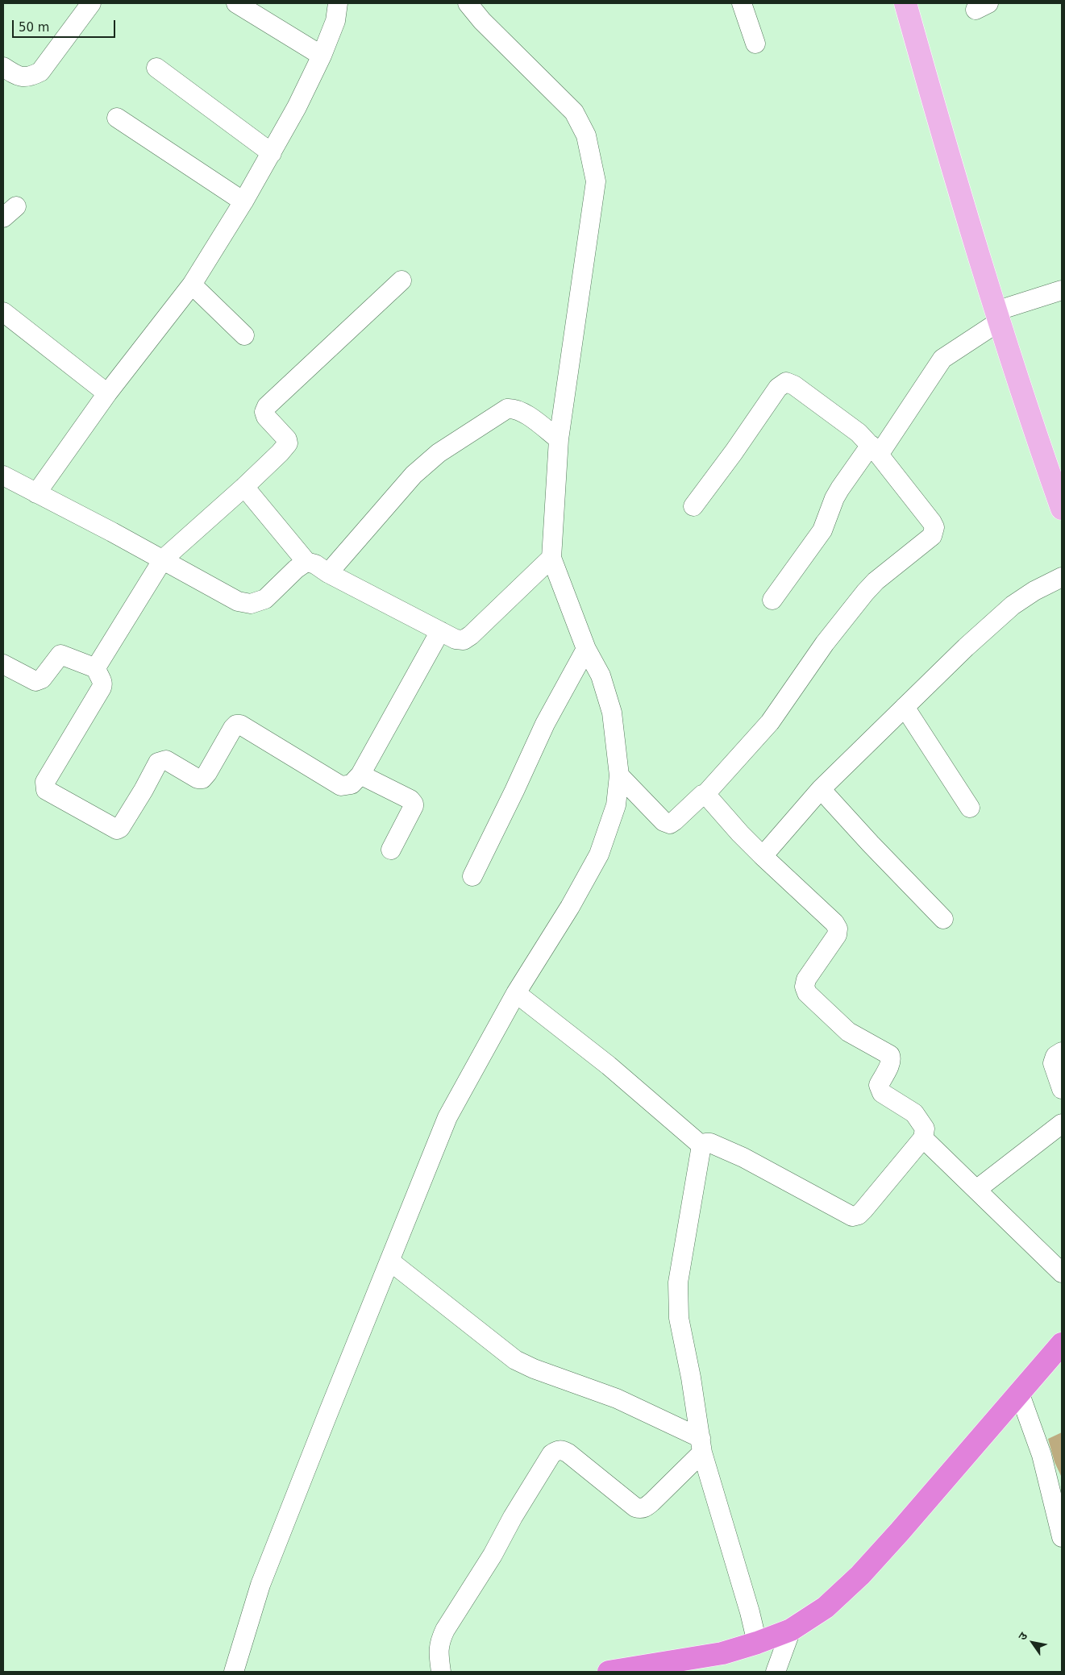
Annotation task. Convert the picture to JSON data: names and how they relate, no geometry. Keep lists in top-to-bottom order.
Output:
{
  "scale_bar": "50 m",
  "north": "top left"
}
